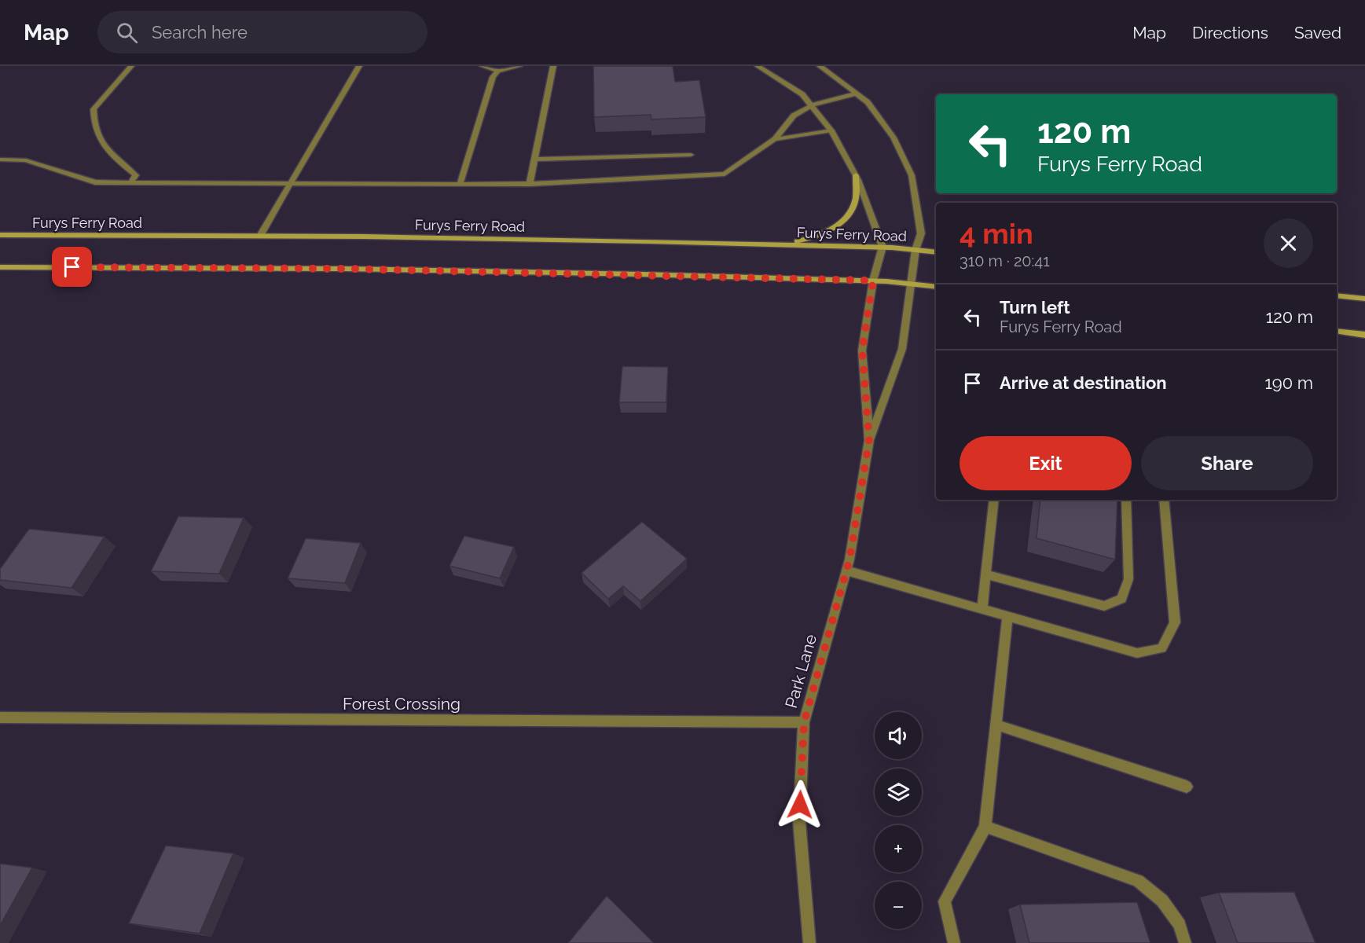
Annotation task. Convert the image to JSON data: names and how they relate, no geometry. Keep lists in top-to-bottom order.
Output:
{
  "streets": {
    "main road": ["Furys Ferry Road"],
    "street": ["Park Lane", "Forest Crossing"]
  },
  "crossings": [
    ["Furys Ferry Road", "Park Lane"],
    ["Park Lane", "Forest Crossing"]
  ],
  "page": {
    "header": "Map",
    "search": "Search here",
    "nav": ["Map", "Directions", "Saved"],
    "turn": ["120 m", "Furys Ferry Road"],
    "heading": ["4 min", "310 m · 20:41"],
    "list": [
      {
        "name": "Turn left",
        "note": "Furys Ferry Road",
        "value": "120 m"
      },
      {
        "name": "Arrive at destination",
        "value": "190 m"
      }
    ],
    "buttons": ["Exit", "Share"],
    "map_buttons": ["+", "−"]
  }
}
